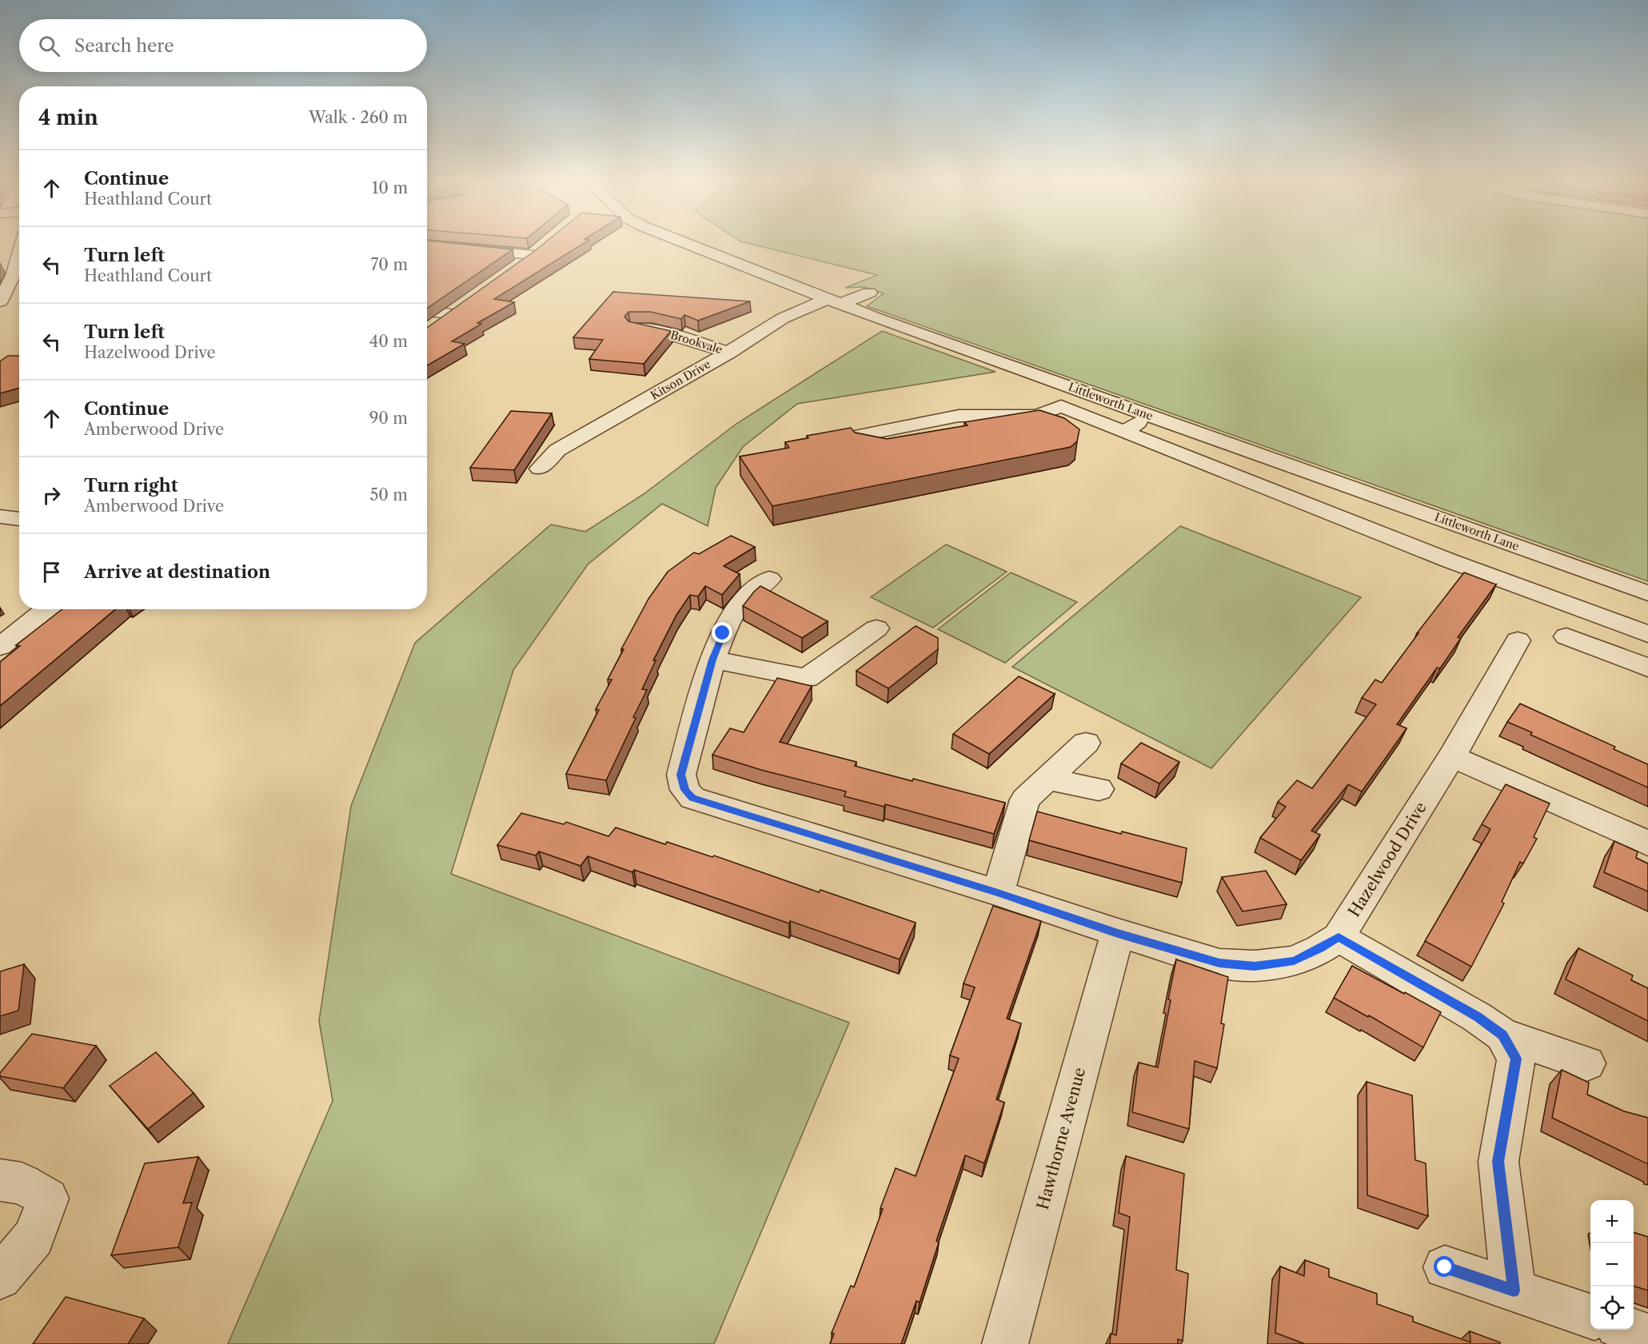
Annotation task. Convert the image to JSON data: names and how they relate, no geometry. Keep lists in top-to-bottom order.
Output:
{
  "streets": {
    "street": [
      "Brookvale",
      "Kitson Drive",
      "Littleworth Lane",
      "Hazelwood Drive",
      "Hawthorne Avenue"
    ]
  },
  "crossings": [
    ["Brookvale", "Kitson Drive"],
    ["Kitson Drive", "Littleworth Lane"],
    ["Hazelwood Drive", "Hawthorne Avenue"]
  ],
  "page": {
    "search": "Search here",
    "heading": ["4 min", "Walk · 260 m"],
    "list": [
      ["Continue", "Heathland Court", "10 m"],
      ["Turn left", "Heathland Court", "70 m"],
      ["Turn left", "Hazelwood Drive", "40 m"],
      ["Continue", "Amberwood Drive", "90 m"],
      ["Turn right", "Amberwood Drive", "50 m"],
      "Arrive at destination"
    ],
    "map_buttons": ["+", "−"]
  }
}
